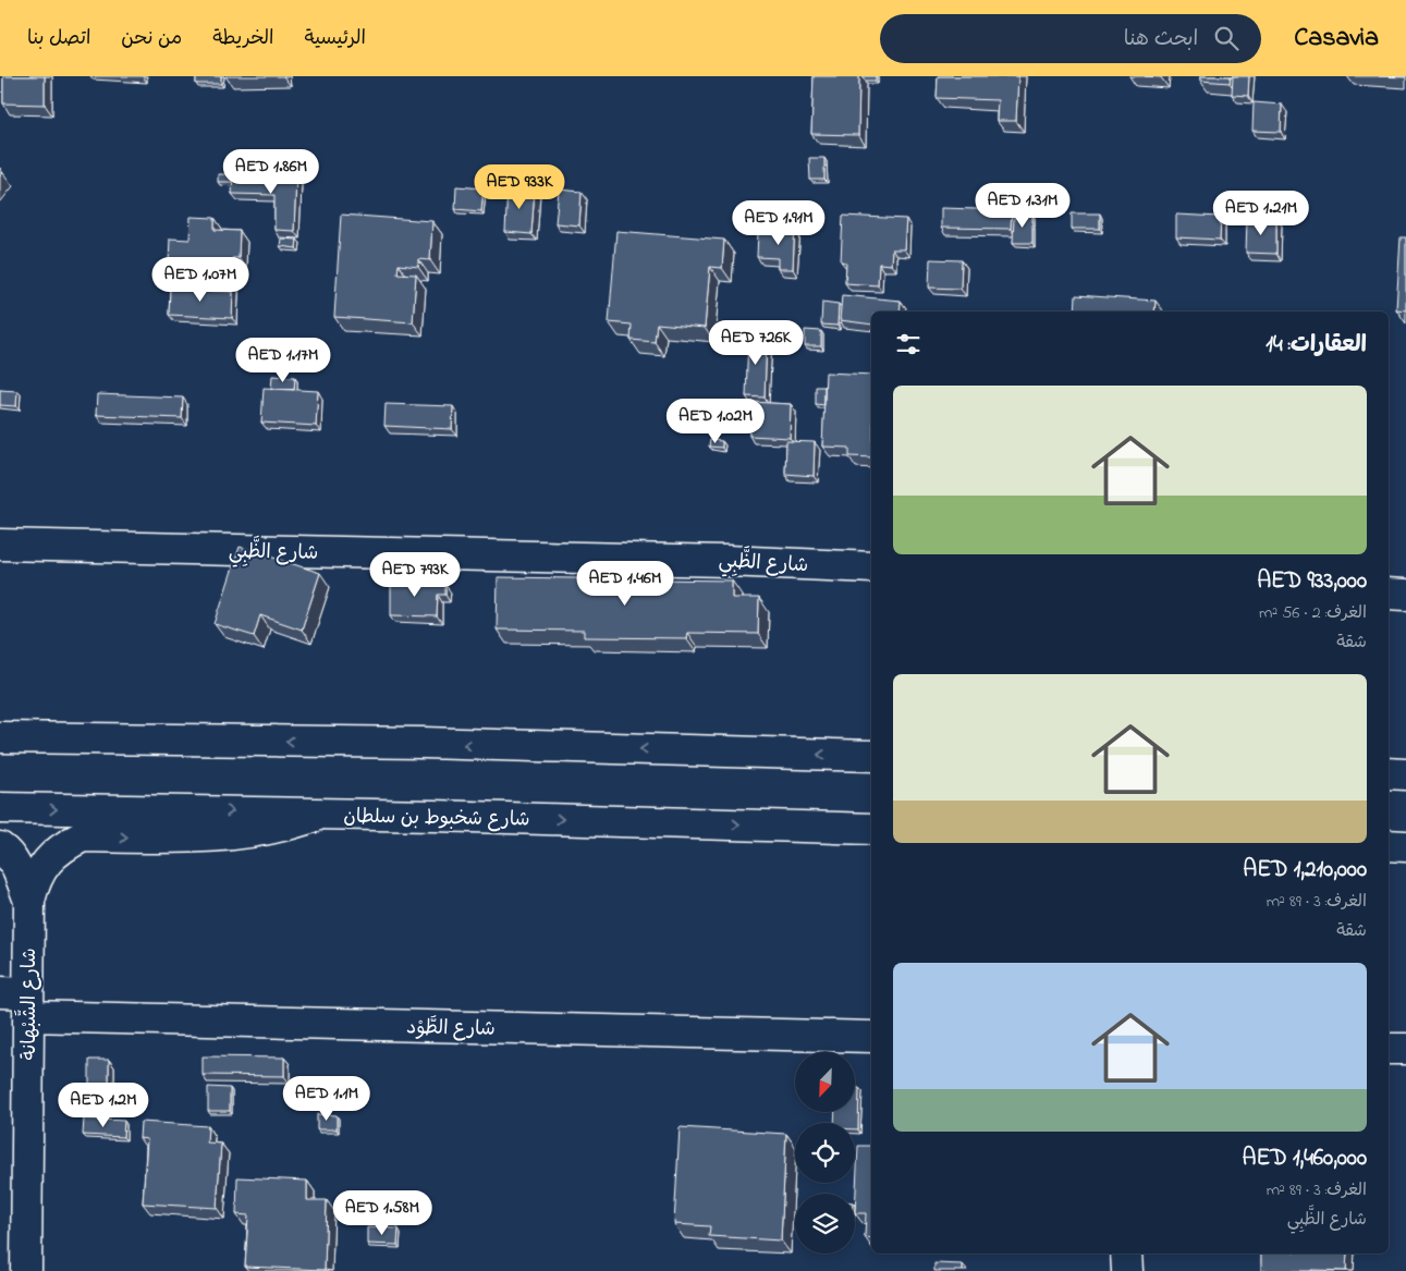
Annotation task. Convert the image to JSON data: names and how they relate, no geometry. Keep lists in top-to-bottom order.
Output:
{
  "streets": {
    "street": [
      "شارع الظَّبِي",
      "شارع شخبوط بن سلطان",
      "شارع الشَّبْهانة",
      "شارع الطَّوْد"
    ]
  },
  "crossings": [
    ["شارع شخبوط بن سلطان", "شارع الشَّبْهانة"],
    ["شارع الشَّبْهانة", "شارع الطَّوْد"]
  ],
  "north": "bottom left",
  "page": {
    "header": "Casavia",
    "search": "ابحث هنا",
    "nav": [
      "الرئيسية",
      "الخريطة",
      "من نحن",
      "اتصل بنا"
    ],
    "price": [
      "AED 1.86M",
      "AED 933K",
      "AED 1.31M",
      "AED 1.21M",
      "AED 1.91M",
      "AED 1.07M",
      "AED 726K",
      "AED 1.17M",
      "AED 1.02M",
      "AED 793K",
      "AED 1.46M",
      "AED 1.1M",
      "AED 1.2M",
      "AED 1.58M"
    ],
    "heading": "العقارات: 14",
    "list": [
      {
        "name": "AED 933,000",
        "note": "الغرف: 2 · 56 m² · شقة"
      },
      {
        "name": "AED 1,210,000",
        "note": "الغرف: 3 · 89 m² · شقة"
      },
      {
        "name": "AED 1,460,000",
        "note": "الغرف: 3 · 89 m² · شارع الظَّبِي"
      }
    ]
  }
}
